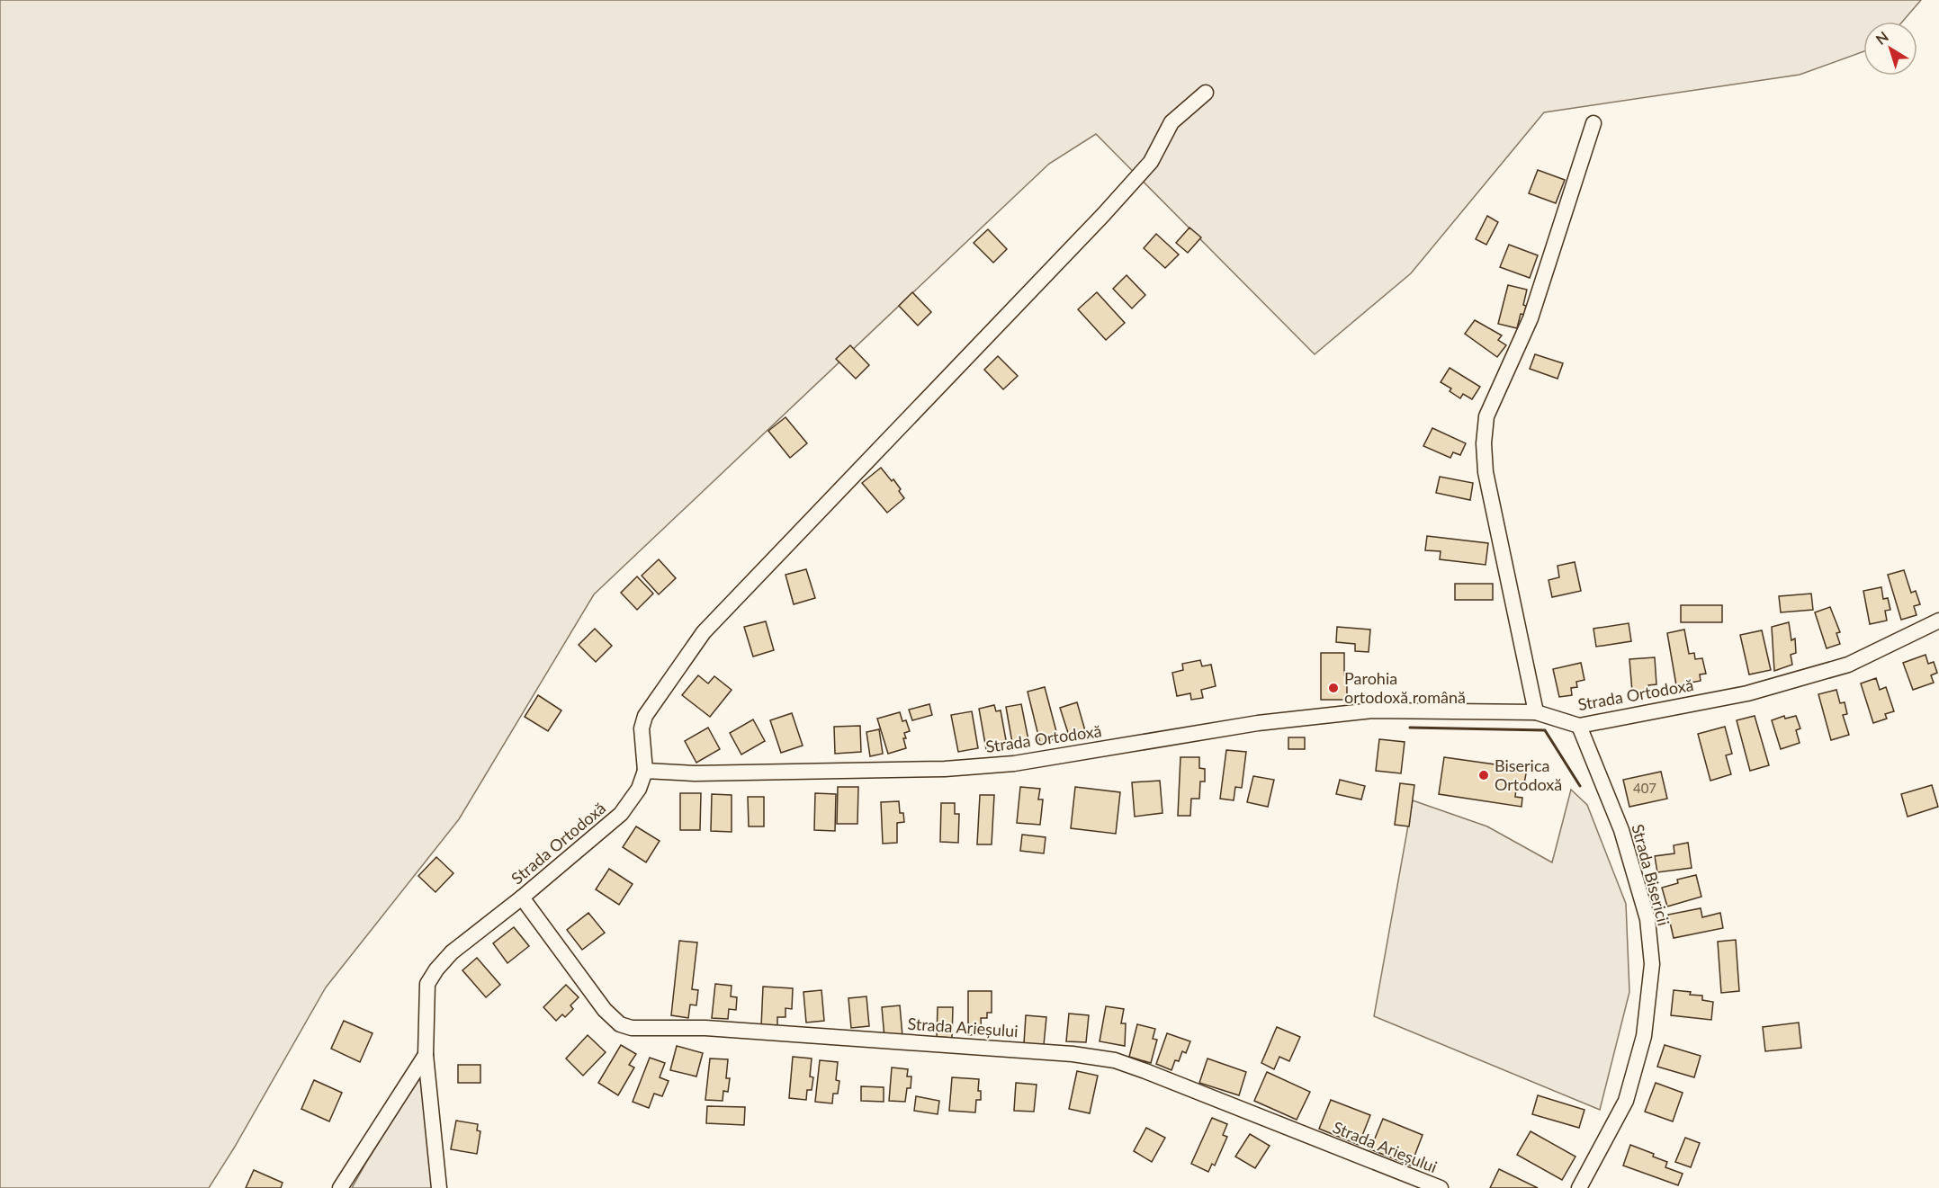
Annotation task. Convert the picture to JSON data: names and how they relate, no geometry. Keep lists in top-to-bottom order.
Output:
{
  "streets": {
    "street": ["Strada Ortodoxă", "Strada Bisericii", "Strada Arieșului"]
  },
  "crossings": [
    ["Strada Ortodoxă", "Strada Bisericii"],
    ["Strada Ortodoxă", "Strada Arieșului"]
  ],
  "places": ["Parohia ortodoxă română", "Biserica Ortodoxă"],
  "house_numbers": ["407"],
  "north": "top left"
}
